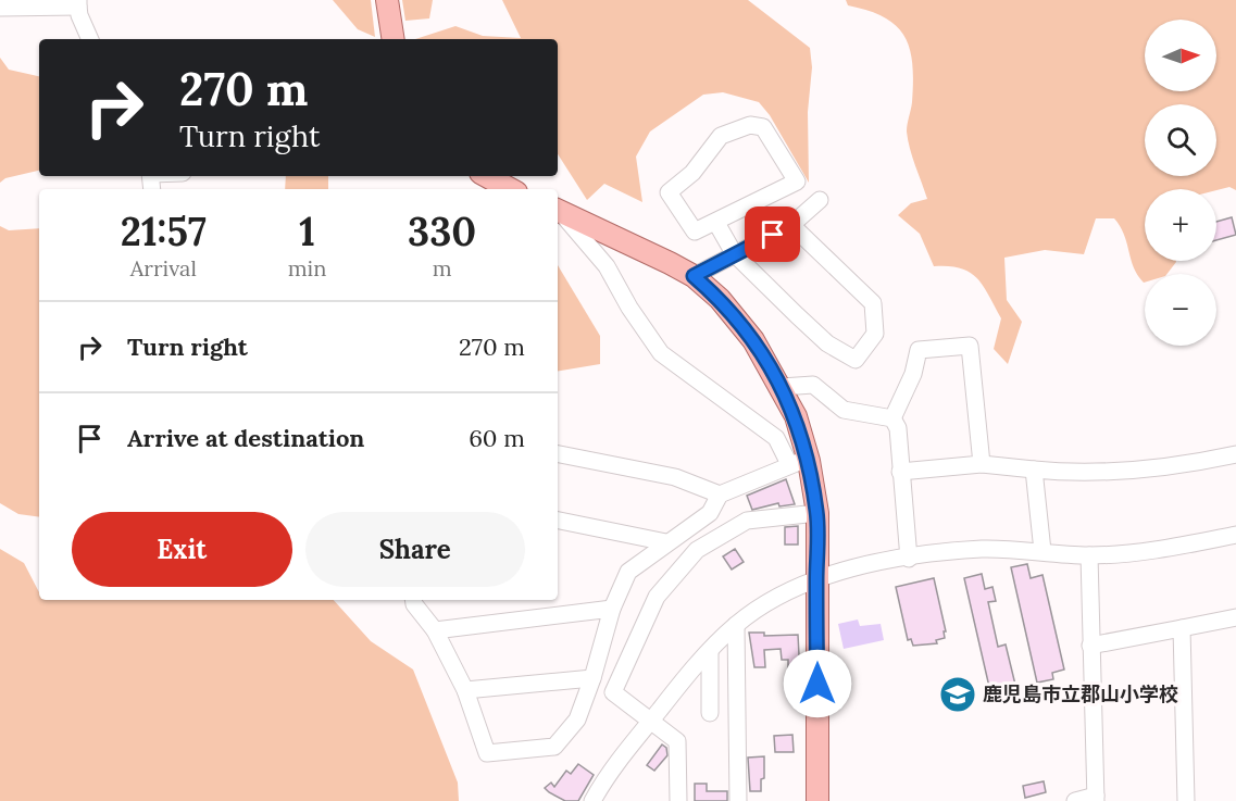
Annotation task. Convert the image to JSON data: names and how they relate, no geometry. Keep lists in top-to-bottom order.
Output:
{
  "places": {
    "school or university": ["鹿児島市立郡山小学校"]
  },
  "north": "right",
  "page": {
    "map_buttons": ["+", "−"],
    "turn": ["270 m", "Turn right"],
    "eta": [
      "21:57",
      "Arrival",
      "1",
      "min",
      "330",
      "m"
    ],
    "list": [
      {
        "name": "Turn right",
        "value": "270 m"
      },
      {
        "name": "Arrive at destination",
        "value": "60 m"
      }
    ],
    "buttons": ["Exit", "Share"]
  }
}
